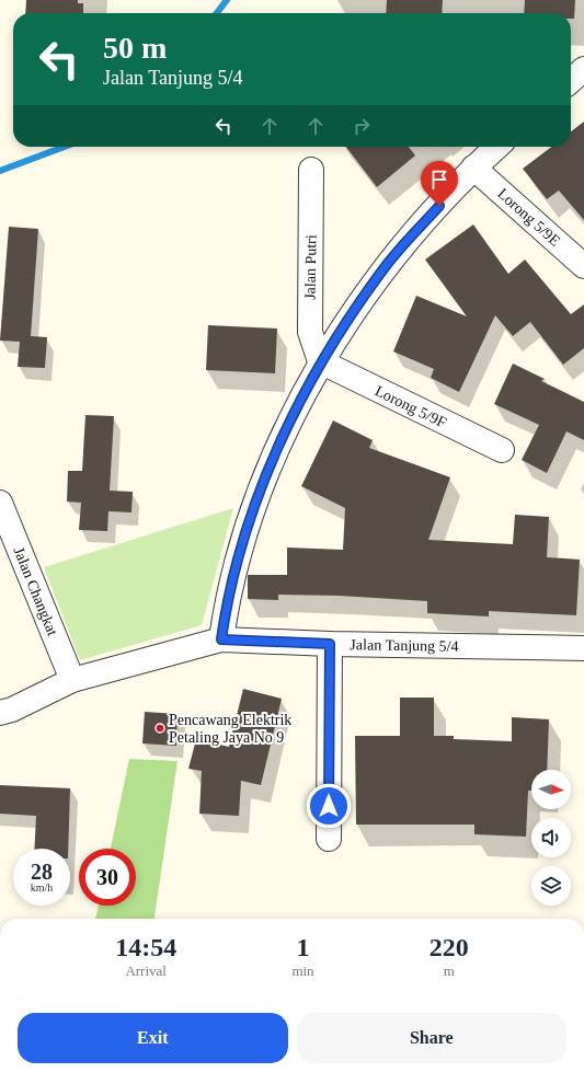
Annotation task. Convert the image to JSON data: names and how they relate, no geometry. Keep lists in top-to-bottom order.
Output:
{
  "streets": {
    "street": [
      "Lorong 5/9E",
      "Jalan Putri",
      "Lorong 5/9F",
      "Jalan Changkat",
      "Jalan Tanjung 5/4"
    ]
  },
  "crossings": [
    ["Jalan Putri", "Lorong 5/9F"],
    ["Jalan Changkat", "Jalan Tanjung 5/4"]
  ],
  "places": ["Pencawang Elektrik Petaling Jaya No 9"],
  "north": "right",
  "page": {
    "turn": ["50 m", "Jalan Tanjung 5/4"],
    "speed": "28 km/h",
    "limit": "30",
    "eta": [
      "14:54",
      "Arrival",
      "1",
      "min",
      "220",
      "m"
    ],
    "buttons": ["Exit", "Share"]
  }
}
